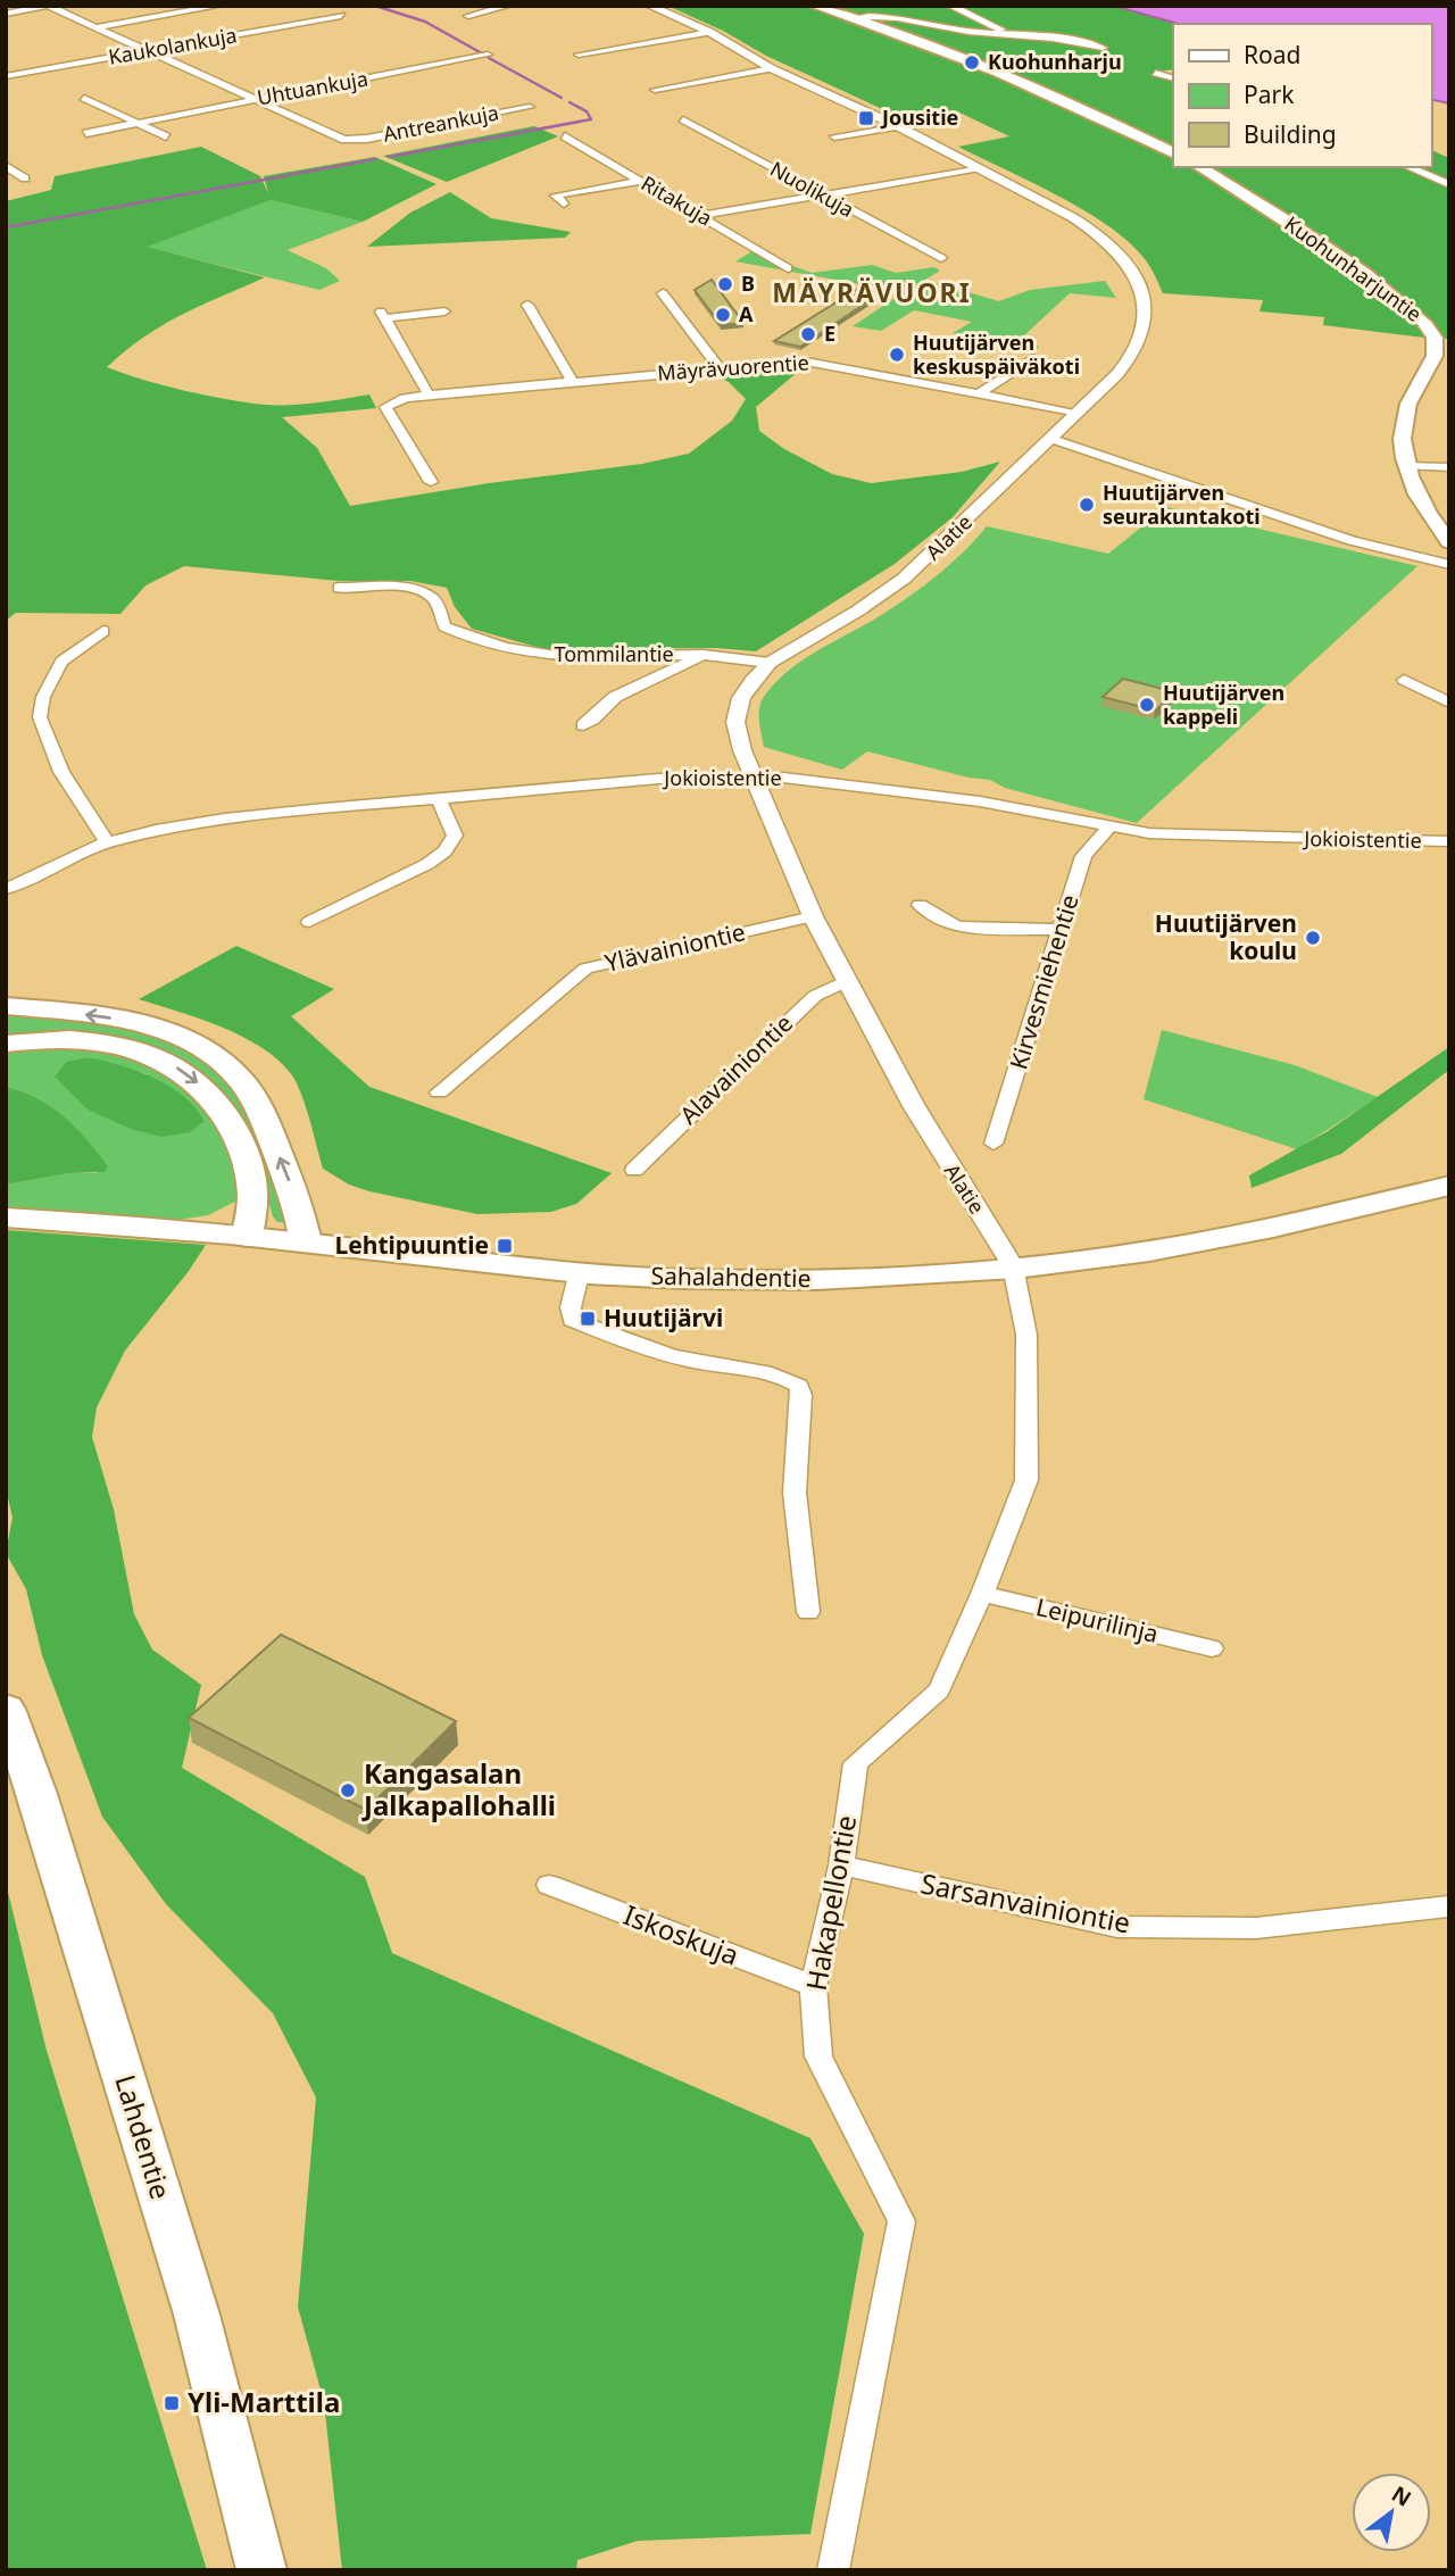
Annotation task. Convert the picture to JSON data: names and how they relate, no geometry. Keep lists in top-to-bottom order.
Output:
{
  "streets": {
    "main road": ["Kuohunharjuntie", "Sahalahdentie", "Lahdentie"],
    "street": [
      "Kaukolankuja",
      "Uhtuankuja",
      "Antreankuja",
      "Nuolikuja",
      "Ritakuja",
      "Mäyrävuorentie",
      "Alatie",
      "Tommilantie",
      "Jokioistentie",
      "Ylävainiontie",
      "Kirvesmiehentie",
      "Alavainiontie",
      "Leipurilinja",
      "Hakapellontie",
      "Sarsanvainiontie",
      "Iskoskuja"
    ]
  },
  "crossings": [
    ["Uhtuankuja", "Antreankuja"],
    ["Mäyrävuorentie", "Alatie"],
    ["Alatie", "Tommilantie"],
    ["Alatie", "Jokioistentie"],
    ["Alatie", "Ylävainiontie"],
    ["Alatie", "Alavainiontie"],
    ["Alatie", "Sahalahdentie"],
    ["Alatie", "Hakapellontie"],
    ["Jokioistentie", "Kirvesmiehentie"],
    ["Sahalahdentie", "Hakapellontie"],
    ["Leipurilinja", "Hakapellontie"],
    ["Hakapellontie", "Sarsanvainiontie"],
    ["Hakapellontie", "Iskoskuja"]
  ],
  "districts": ["MÄYRÄVUORI"],
  "places": {
    "other": [
      "Kuohunharju",
      "B",
      "A",
      "E",
      "Huutijärven keskuspäiväkoti",
      "Huutijärven seurakuntakoti",
      "Huutijärven kappeli",
      "Huutijärven koulu",
      "Kangasalan Jalkapallohalli"
    ],
    "transit": [
      "Jousitie",
      "Lehtipuuntie",
      "Huutijärvi",
      "Yli-Marttila"
    ]
  },
  "legend": ["Road", "Park", "Building"],
  "north": "top right"
}
